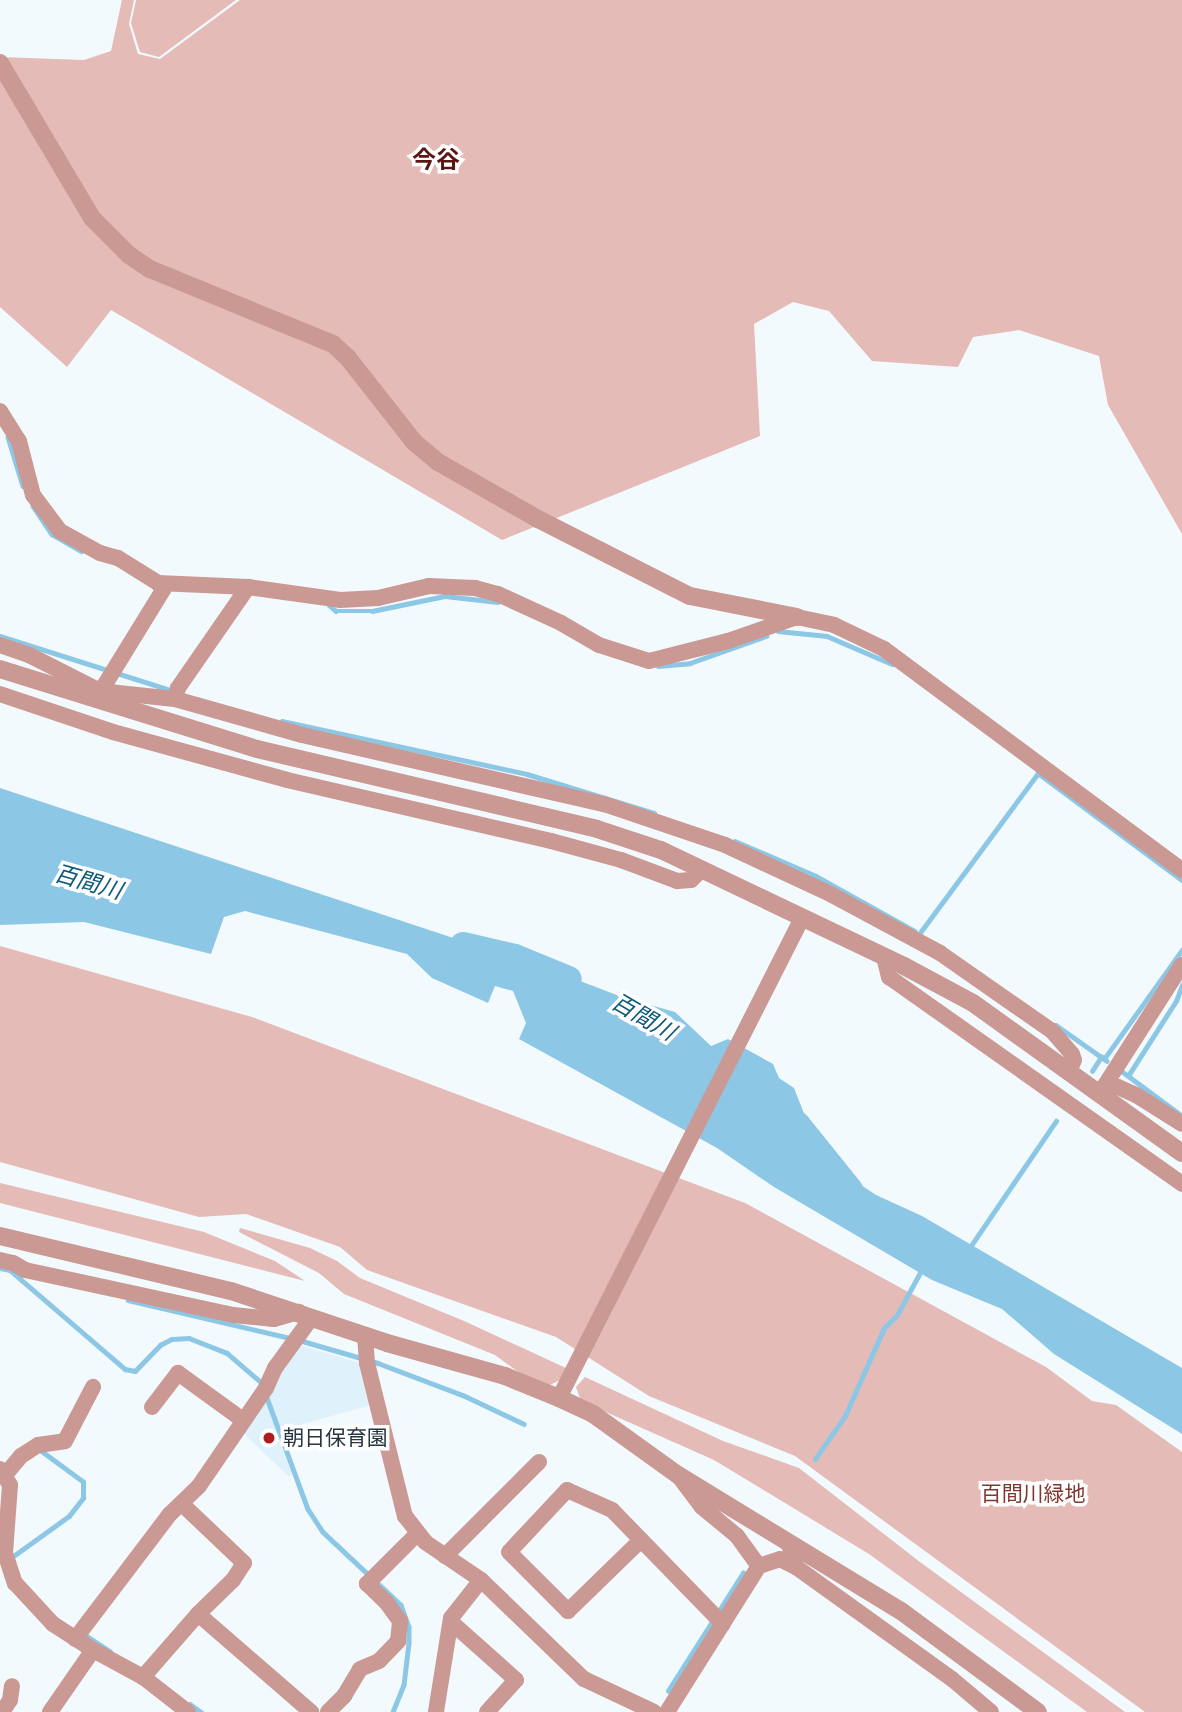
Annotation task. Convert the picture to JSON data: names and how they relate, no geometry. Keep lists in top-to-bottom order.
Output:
{
  "districts": ["今谷"],
  "water": ["百間川"],
  "parks": ["百間川緑地"],
  "places": ["朝日保育園"]
}
